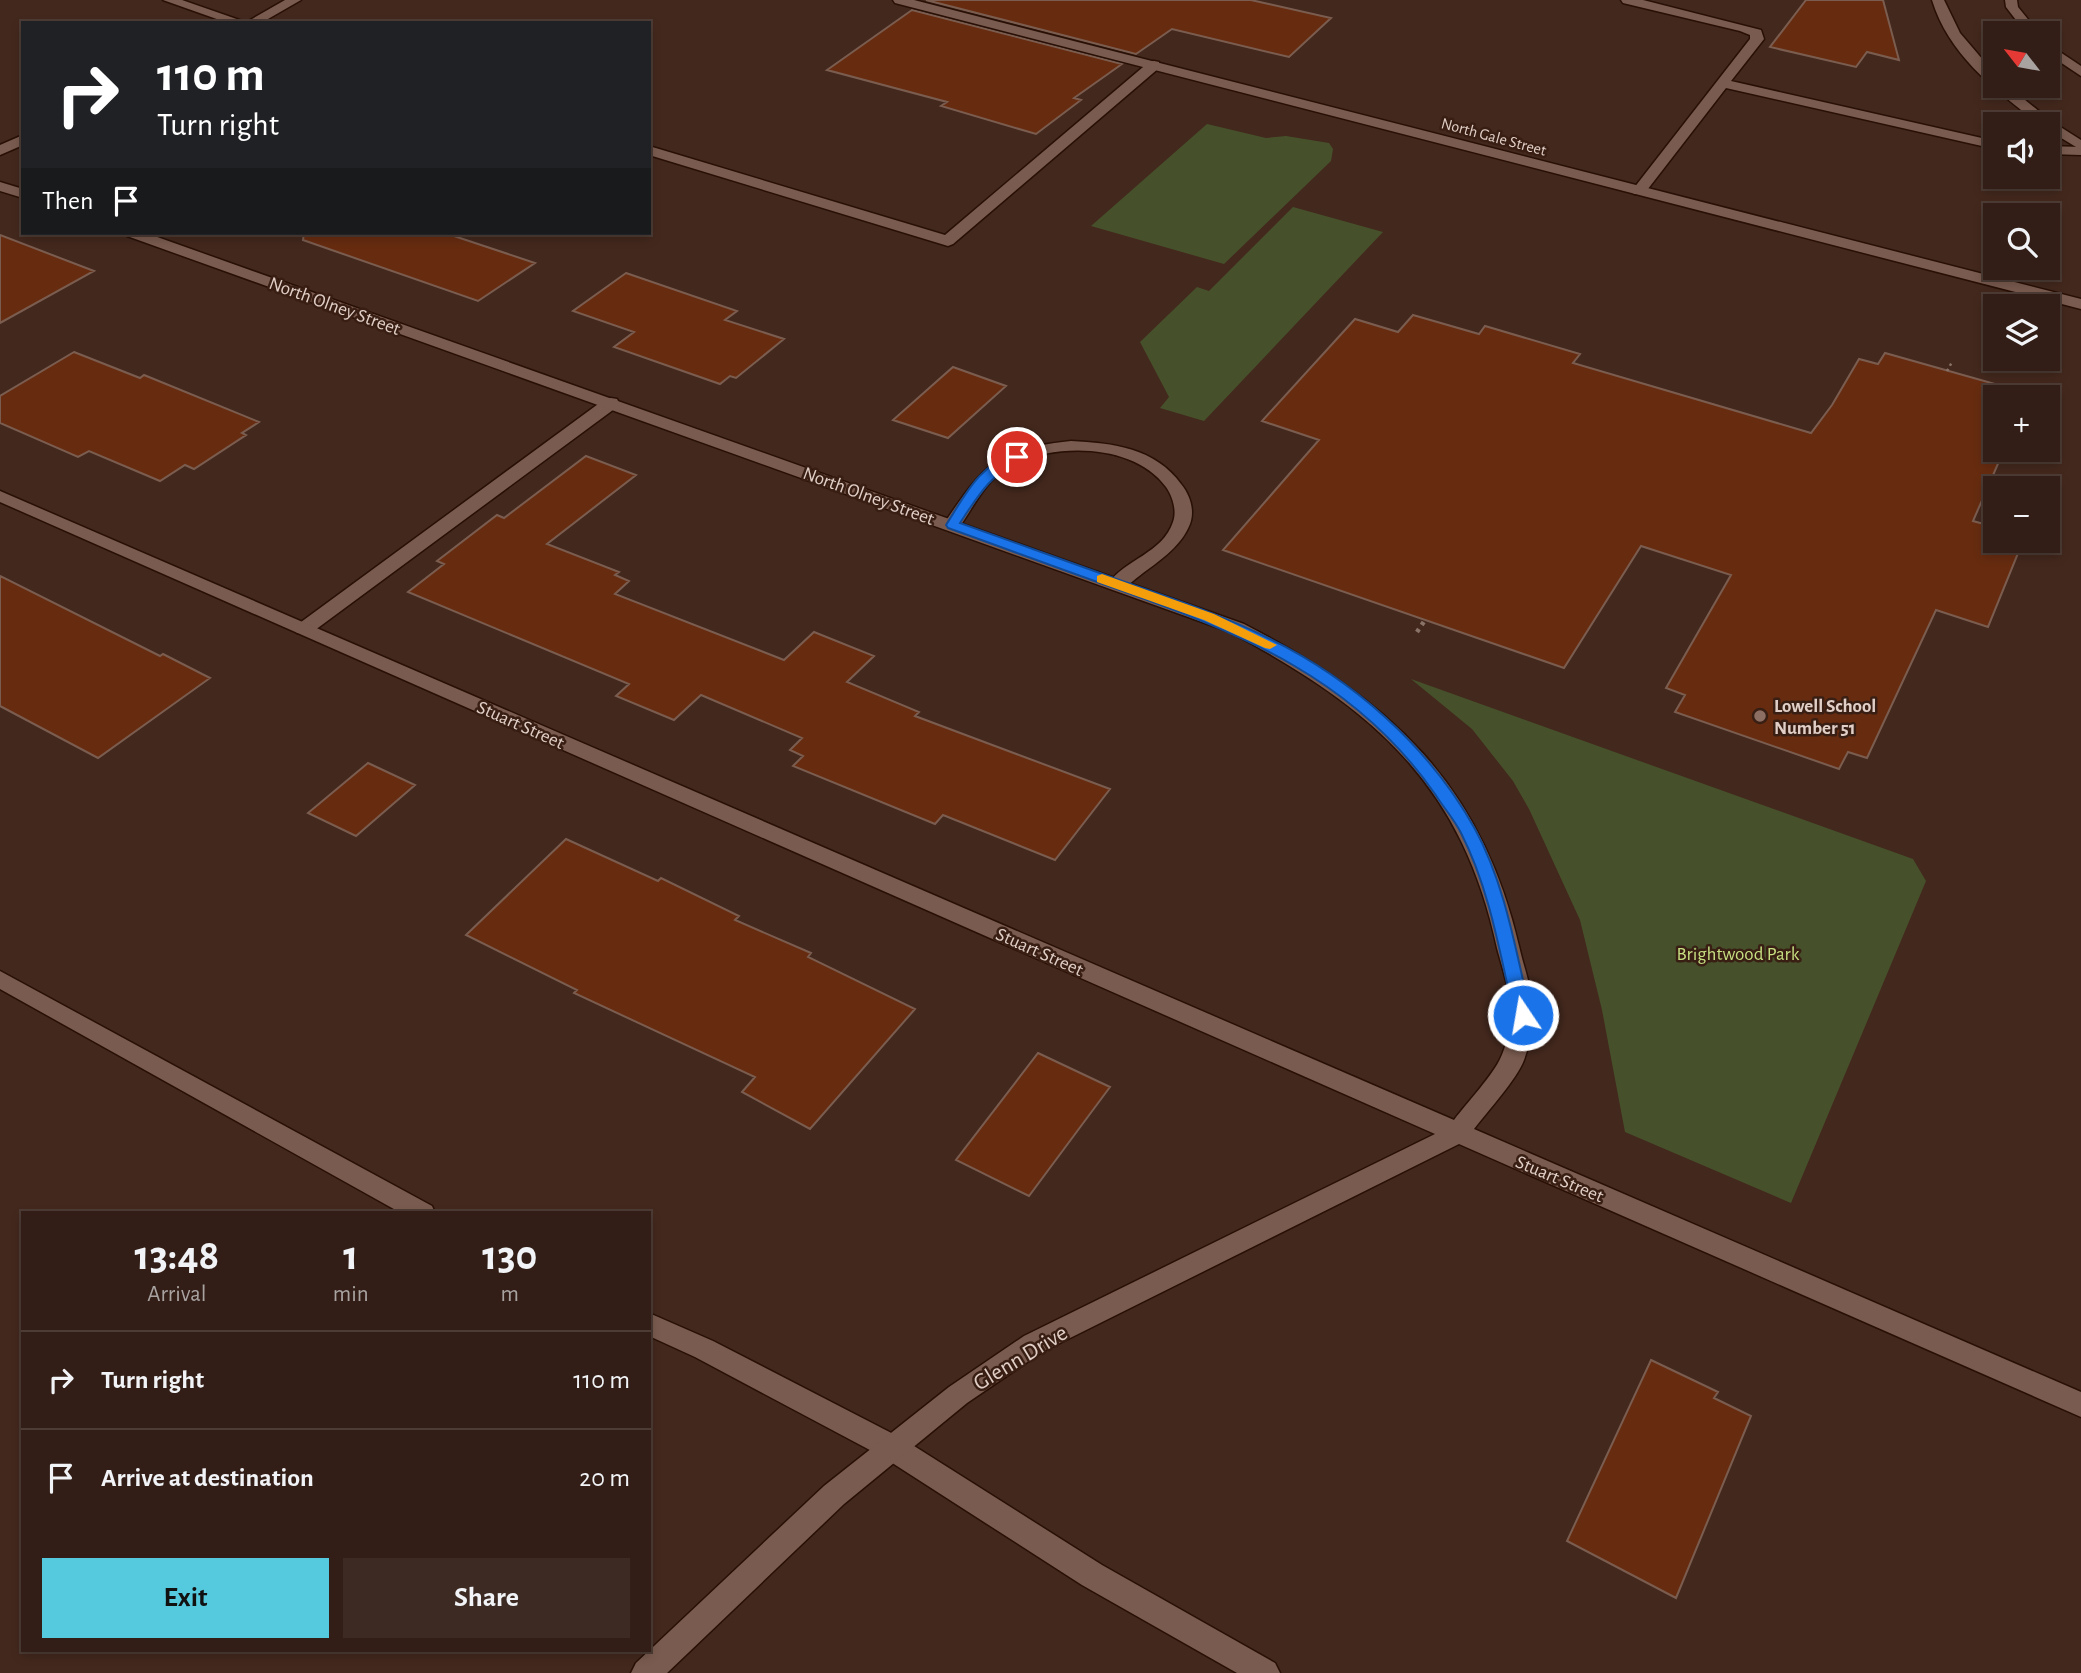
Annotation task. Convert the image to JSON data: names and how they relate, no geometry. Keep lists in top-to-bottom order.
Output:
{
  "streets": {
    "street": [
      "North Gale Street",
      "North Olney Street",
      "Stuart Street",
      "Glenn Drive"
    ]
  },
  "crossings": [
    ["North Olney Street", "Stuart Street"],
    ["North Olney Street", "Glenn Drive"],
    ["Stuart Street", "Glenn Drive"]
  ],
  "parks": ["Brightwood Park"],
  "places": ["Lowell School Number 51"],
  "north": "top left",
  "page": {
    "map_buttons": ["+", "−"],
    "turn": ["110 m", "Turn right"],
    "then": "Then",
    "eta": [
      "13:48",
      "Arrival",
      "1",
      "min",
      "130",
      "m"
    ],
    "list": [
      {
        "name": "Turn right",
        "value": "110 m"
      },
      {
        "name": "Arrive at destination",
        "value": "20 m"
      }
    ],
    "buttons": ["Exit", "Share"]
  }
}
